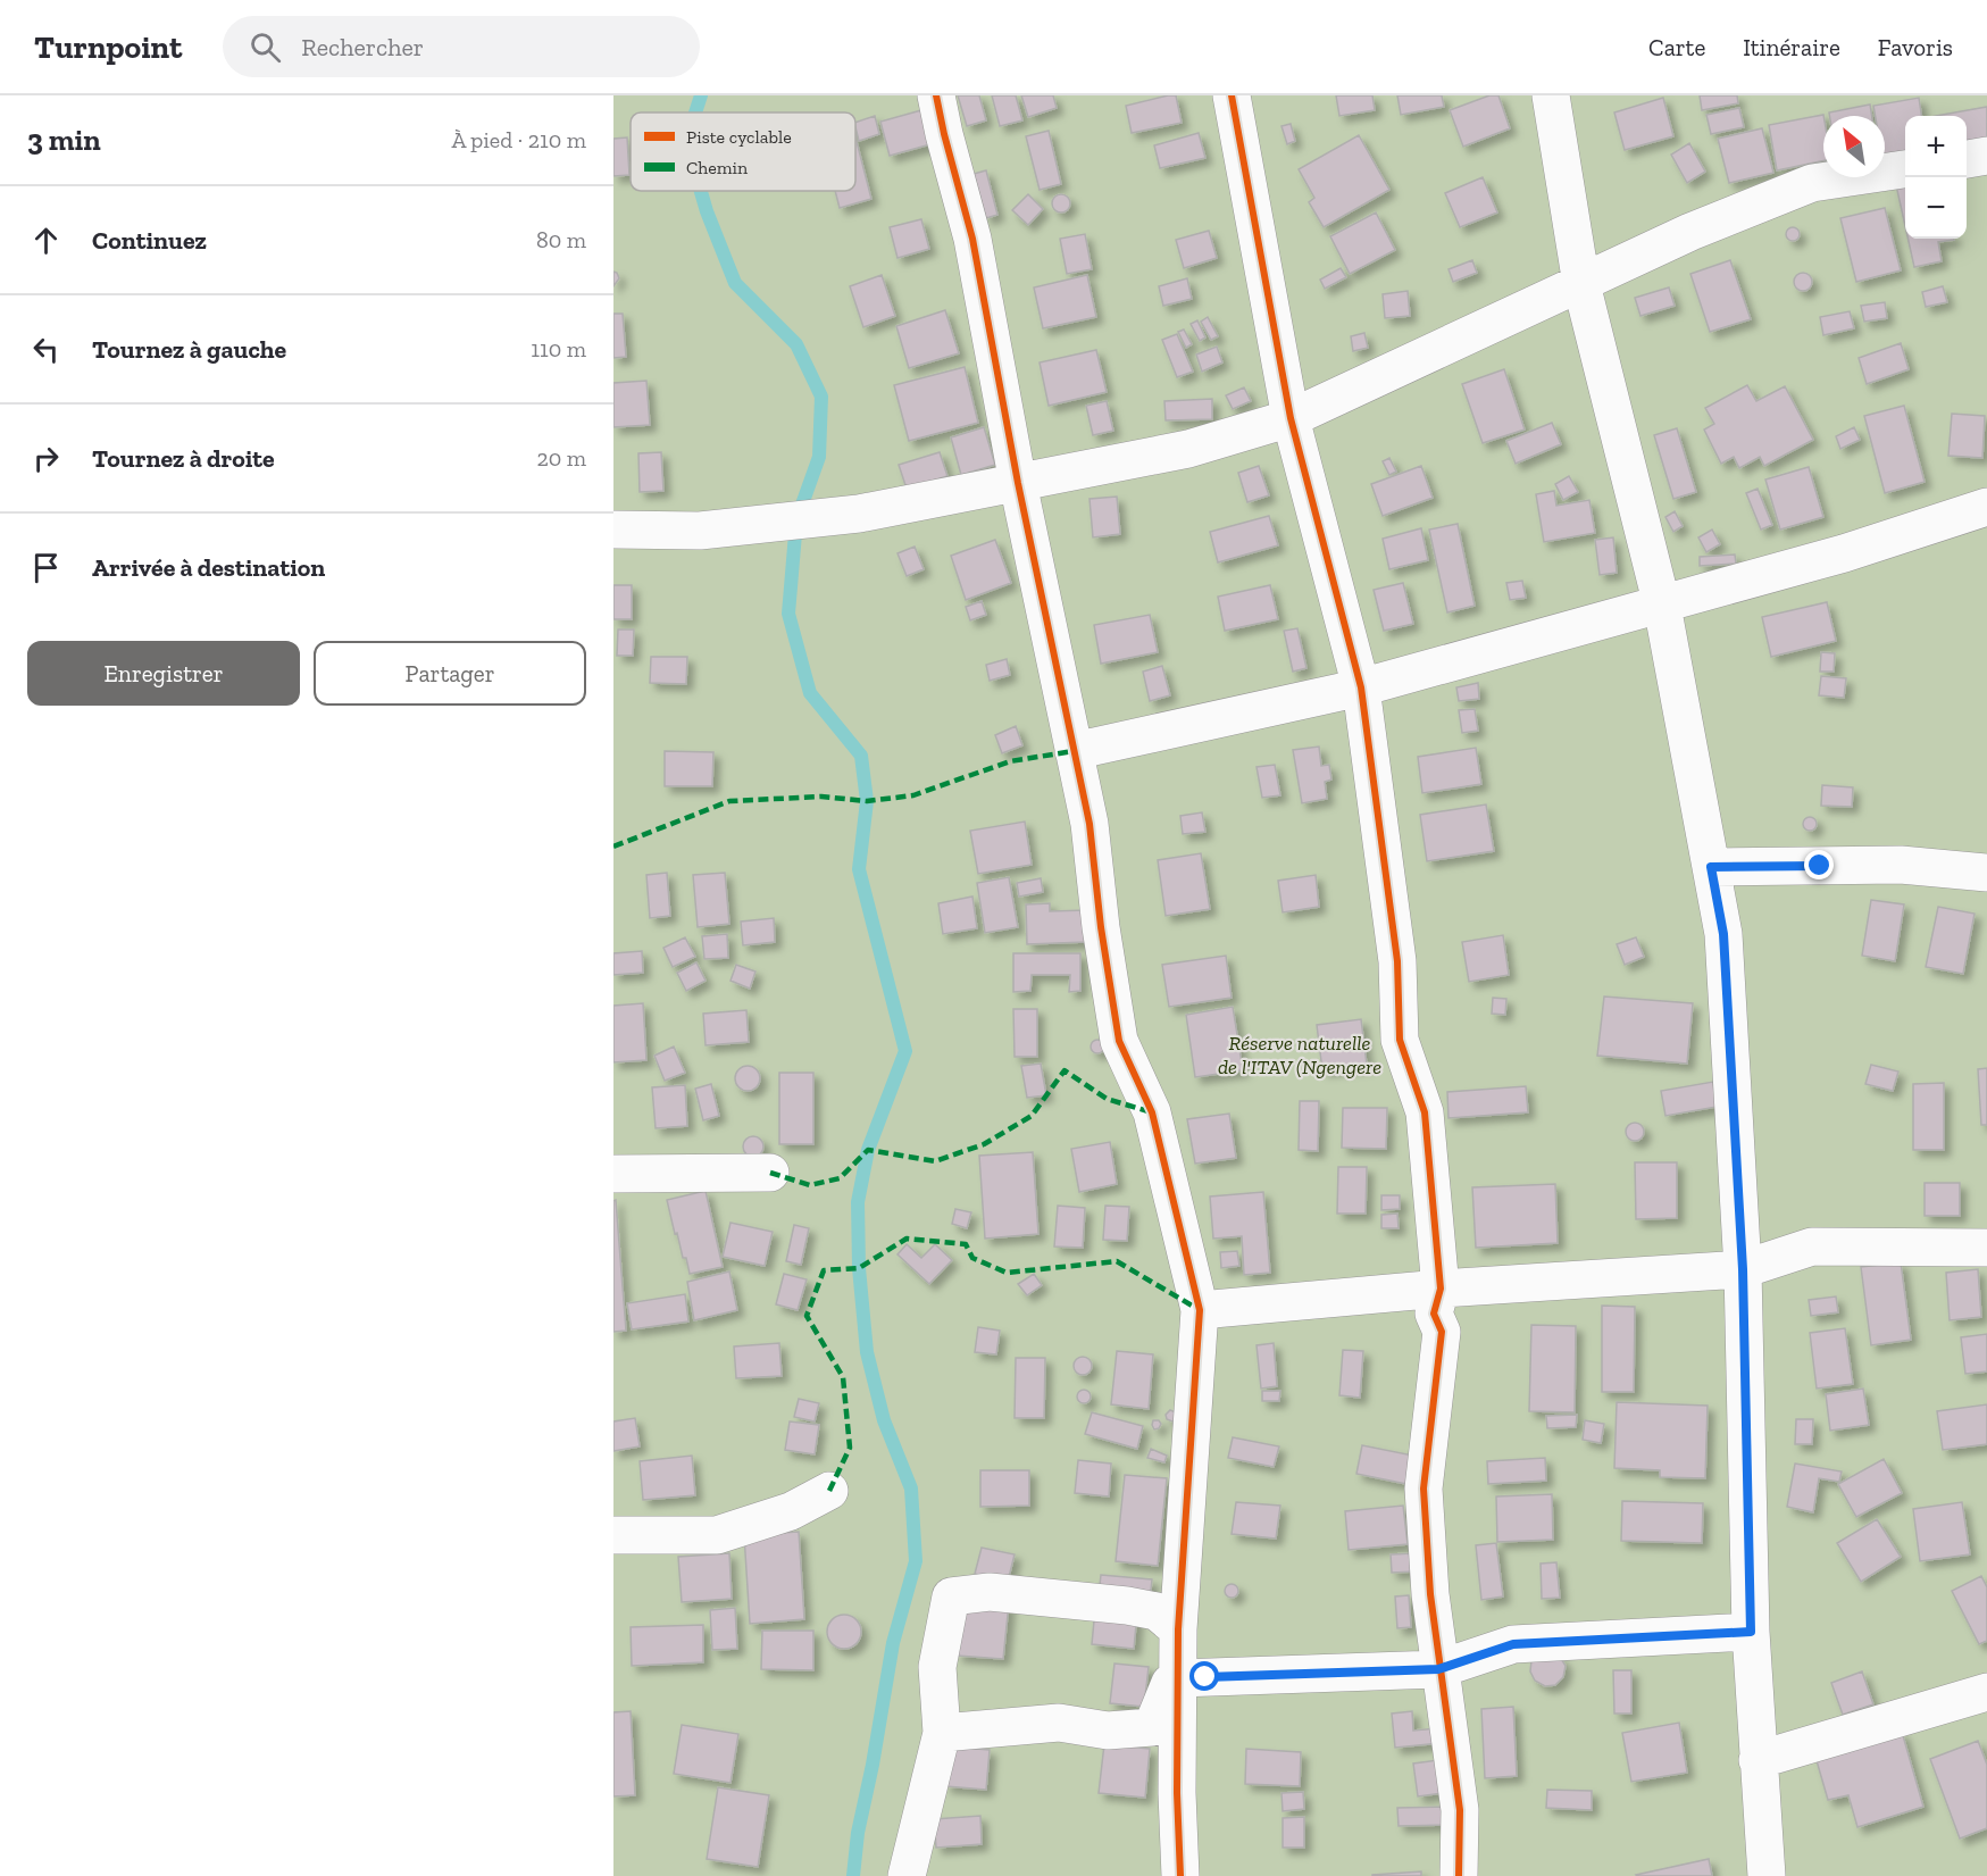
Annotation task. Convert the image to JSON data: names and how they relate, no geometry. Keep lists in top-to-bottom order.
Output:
{
  "parks": ["Réserve naturelle de l'ITAV (Ngengere"],
  "legend": ["Piste cyclable", "Chemin"],
  "north": "top left",
  "page": {
    "header": "Turnpoint",
    "search": "Rechercher",
    "nav": ["Carte", "Itinéraire", "Favoris"],
    "heading": ["3 min", "À pied · 210 m"],
    "map_buttons": ["+", "−"],
    "list": [
      ["Continuez", "80 m"],
      ["Tournez à gauche", "110 m"],
      ["Tournez à droite", "20 m"],
      "Arrivée à destination"
    ],
    "buttons": ["Enregistrer", "Partager"]
  }
}
